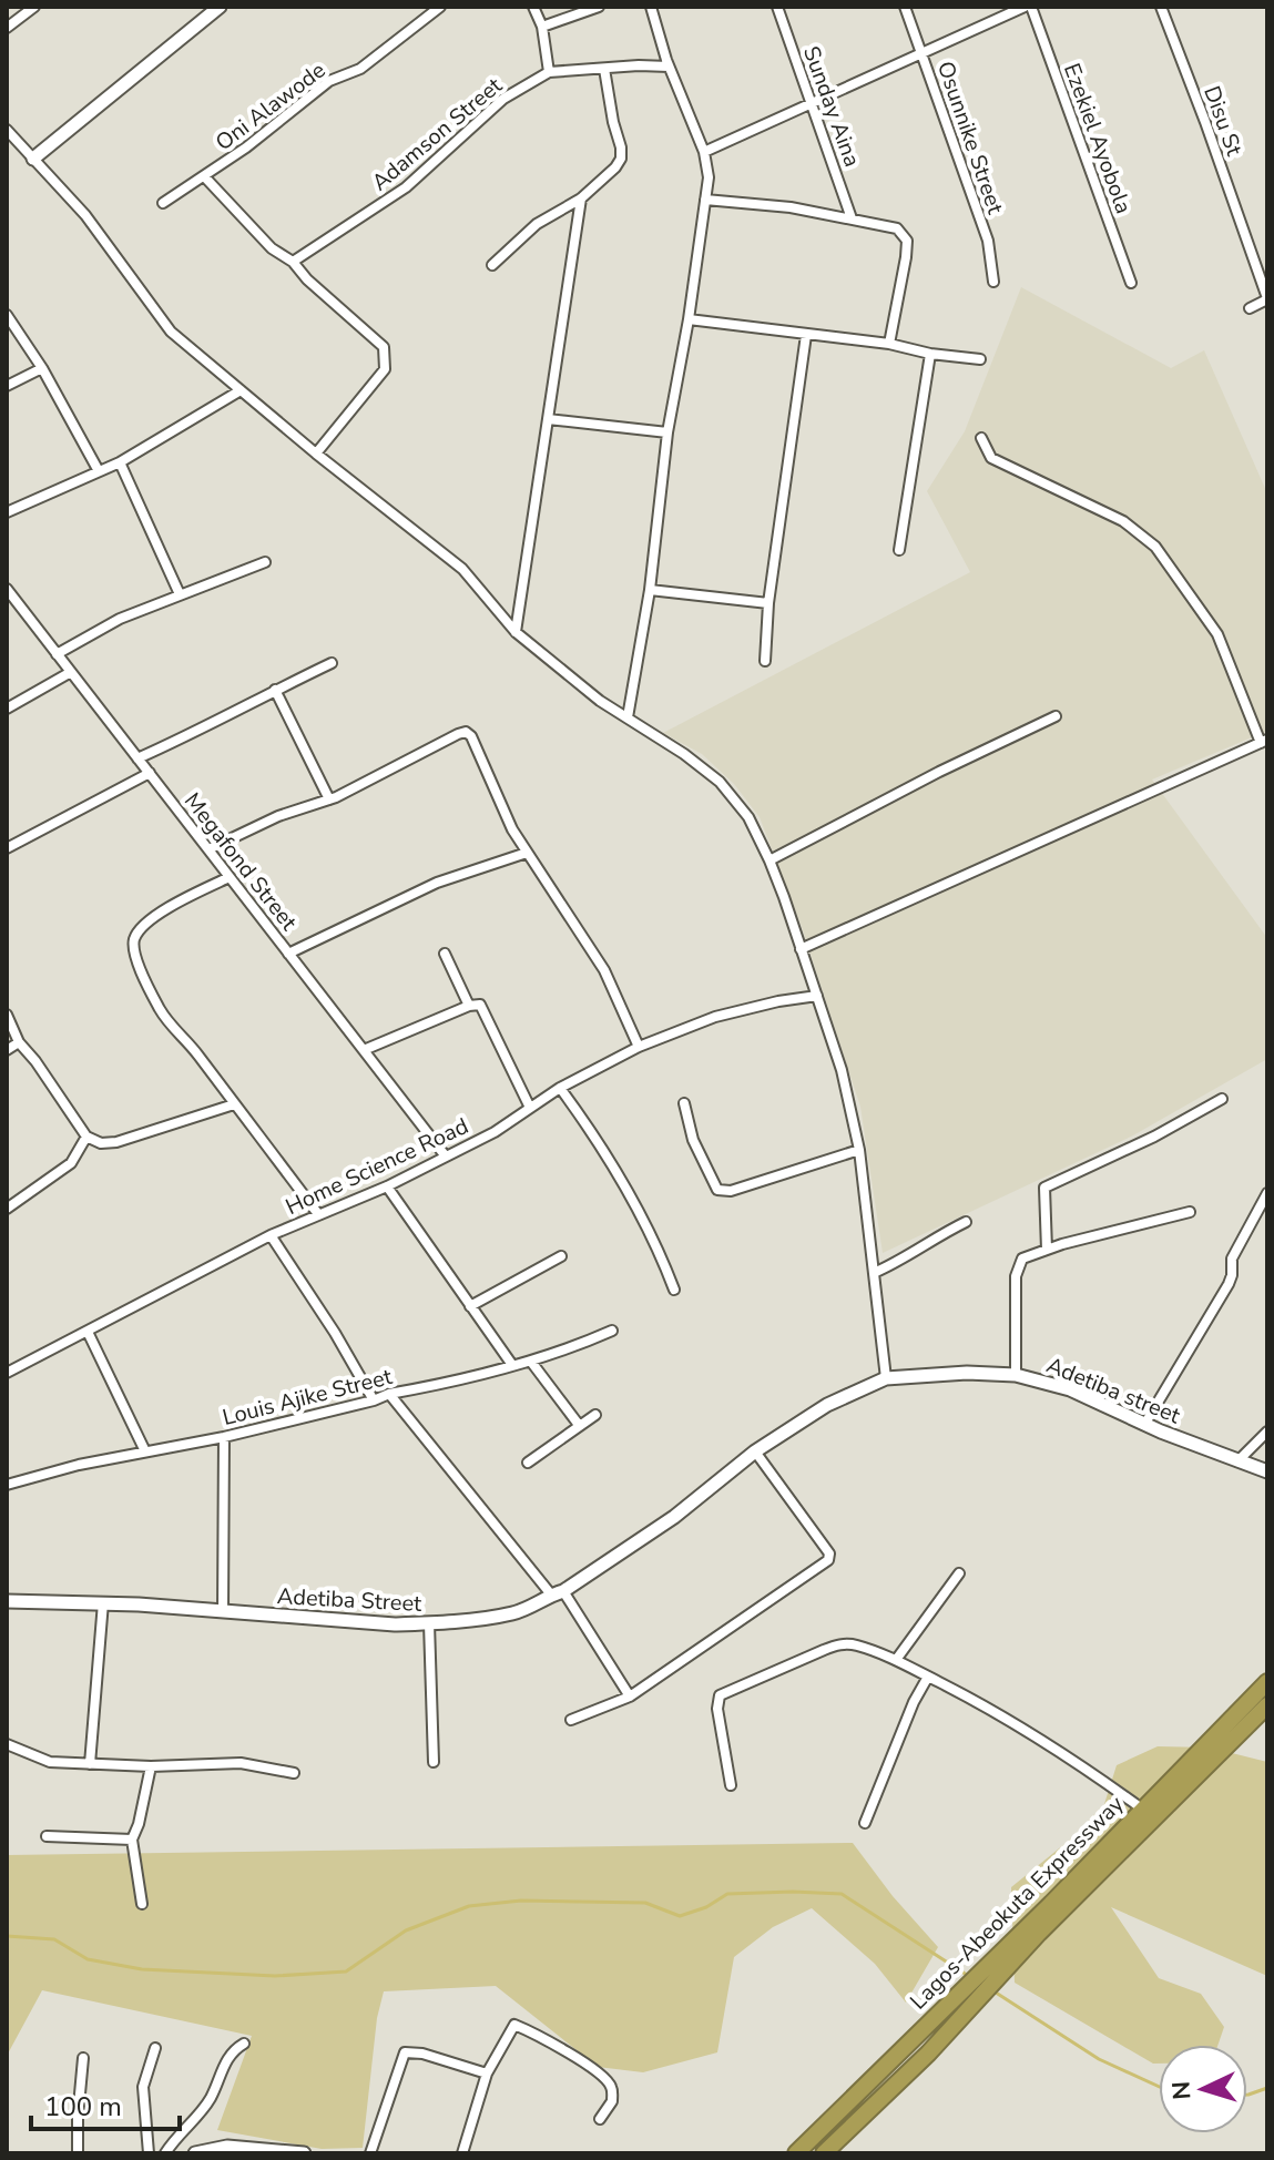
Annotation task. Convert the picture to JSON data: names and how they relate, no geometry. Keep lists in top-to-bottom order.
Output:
{
  "streets": {
    "highway": ["Lagos-Abeokuta Expressway"],
    "street": [
      "Oni Alawode",
      "Sunday Aina",
      "Disu St",
      "Adamson Street",
      "Osunnike Street",
      "Ezekiel Ayobola",
      "Megafond Street",
      "Home Science Road",
      "Adetiba street",
      "Louis Ajike Street",
      "Adetiba Street"
    ]
  },
  "crossings": [
    ["Megafond Street", "Home Science Road"],
    ["Adetiba street", "Adetiba Street"]
  ],
  "scale_bar": "100 m",
  "north": "left"
}
